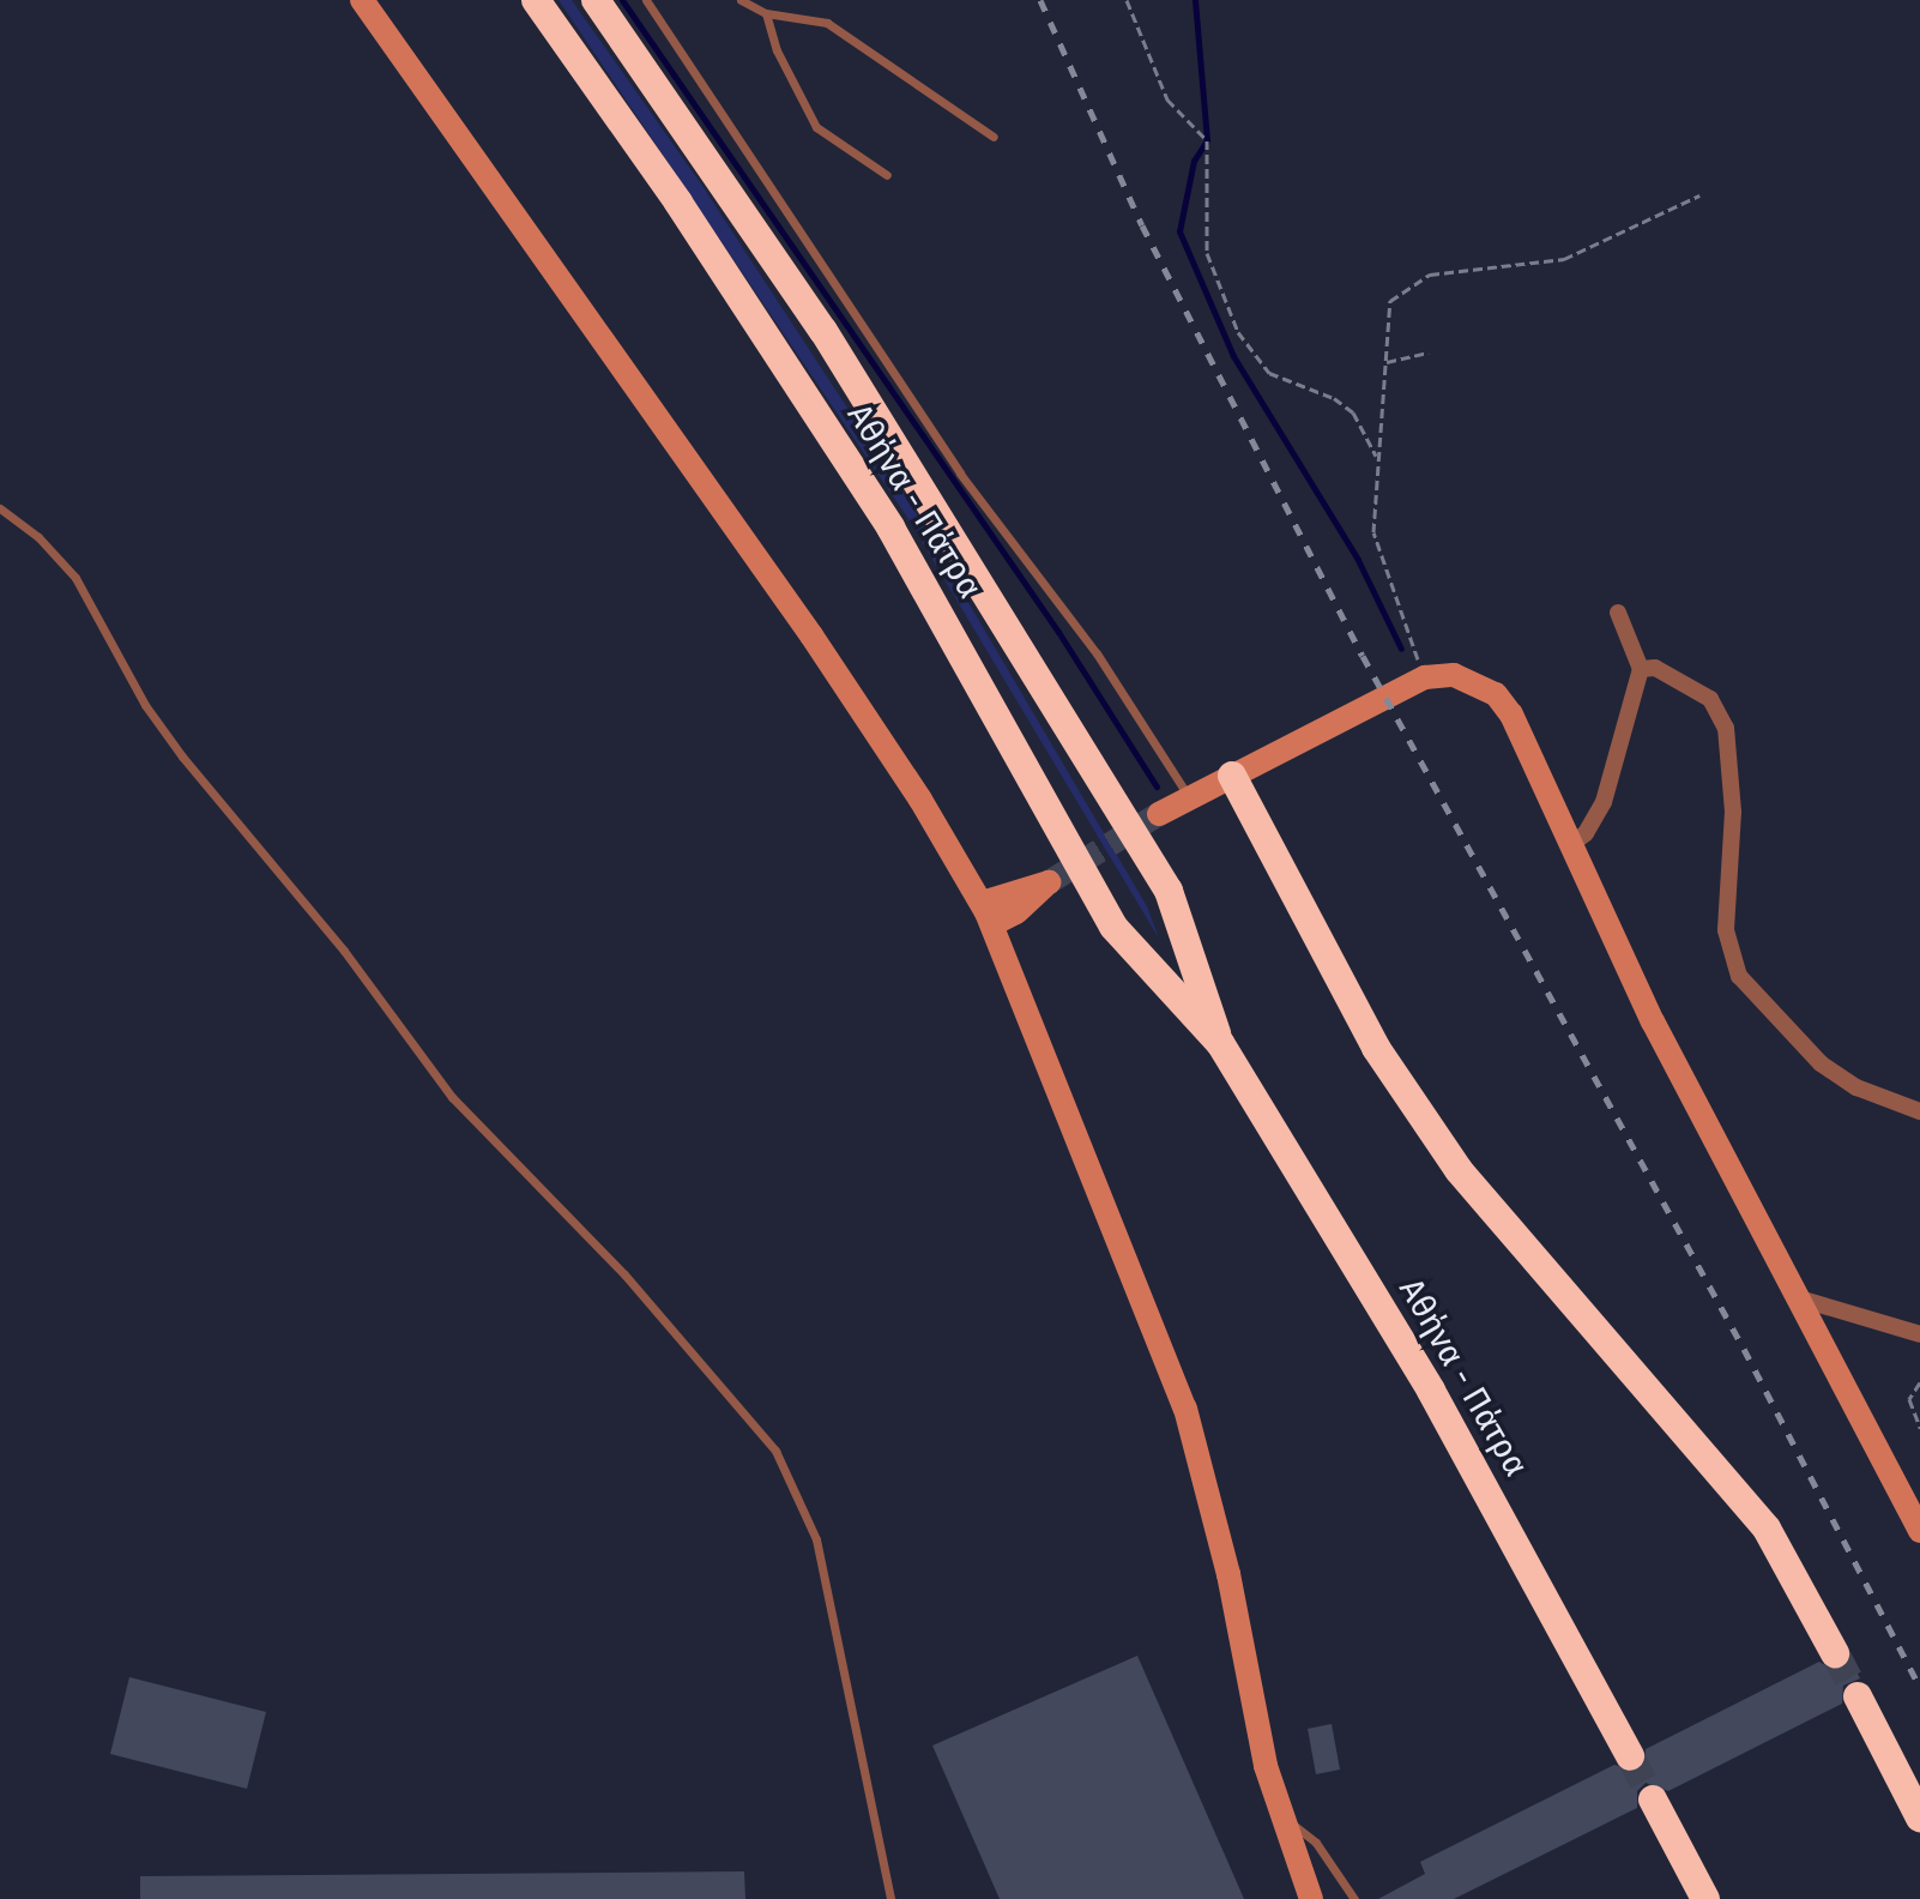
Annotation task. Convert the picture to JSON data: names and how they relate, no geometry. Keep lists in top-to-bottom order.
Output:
{
  "streets": {
    "highway": ["Αθήνα - Πάτρα"]
  }
}
